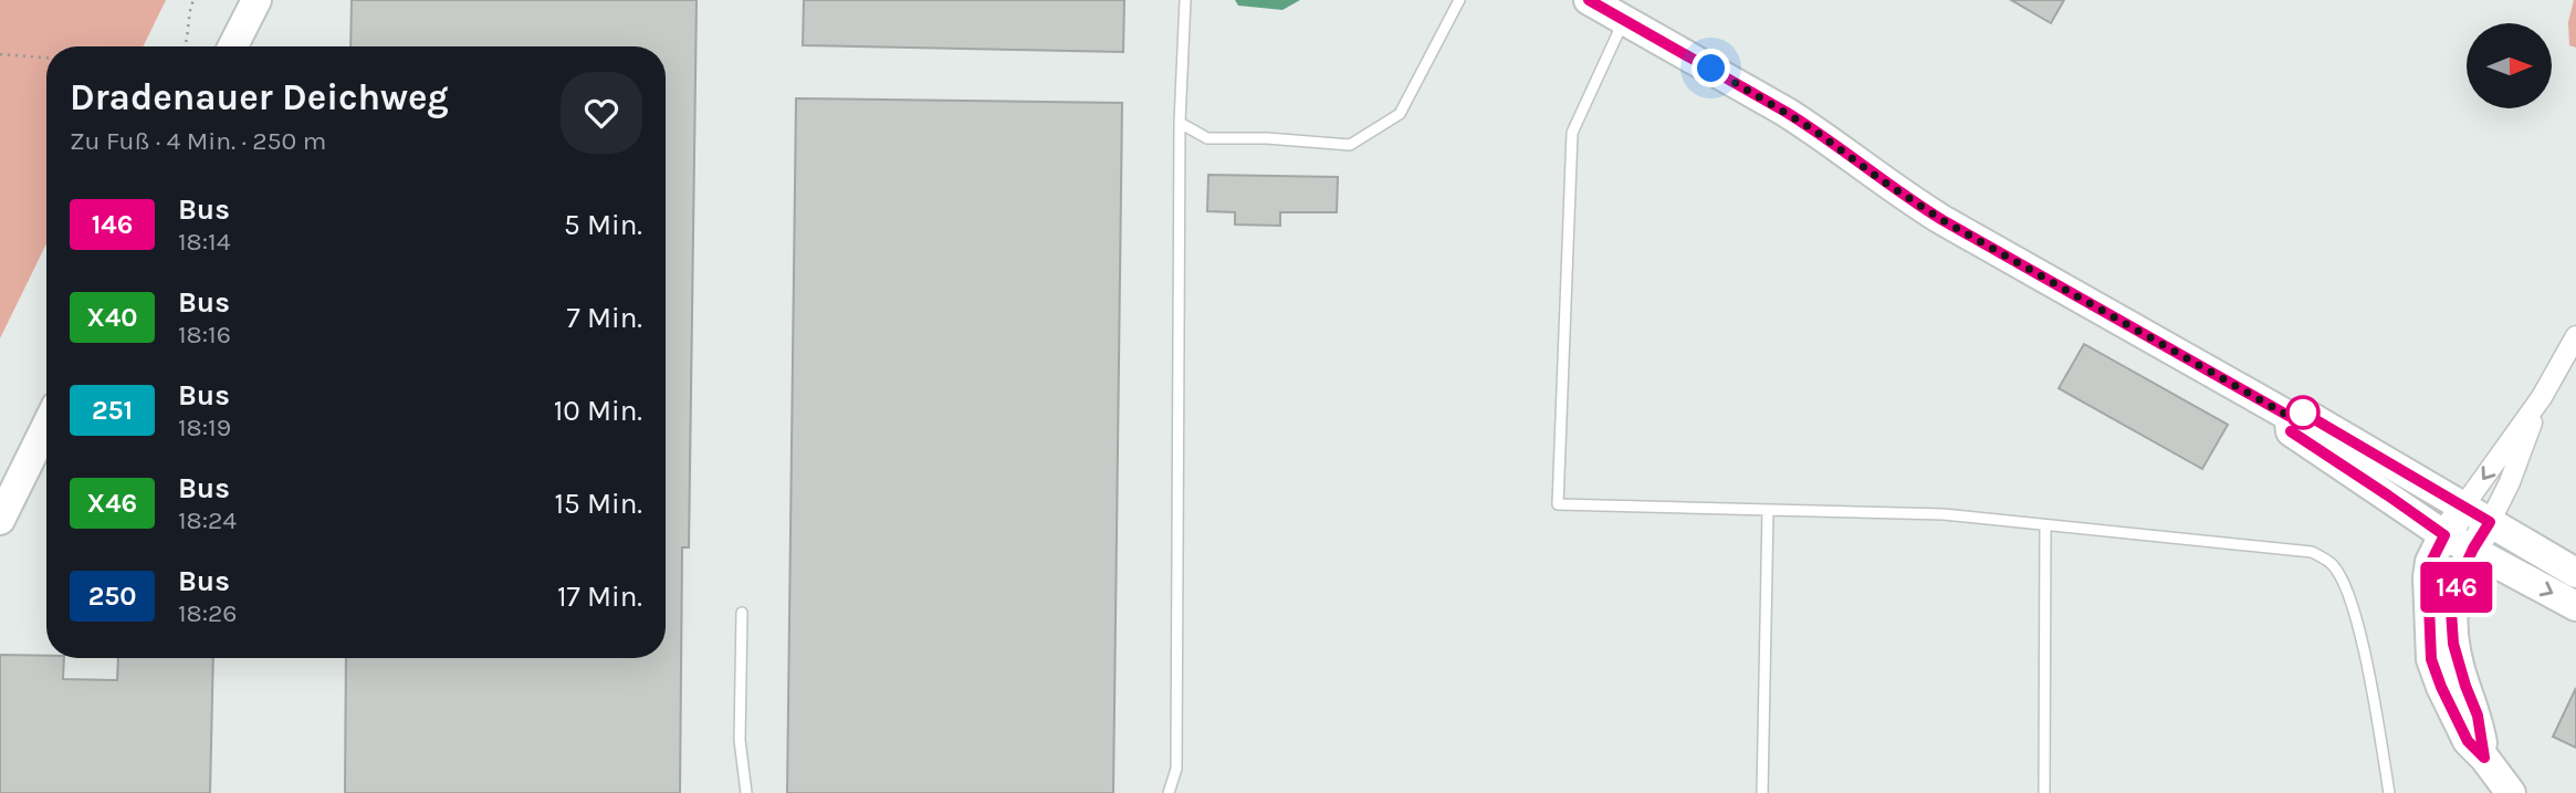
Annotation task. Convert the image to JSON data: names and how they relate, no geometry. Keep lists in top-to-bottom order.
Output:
{
  "lines": ["bus line 146"],
  "north": "right",
  "page": {
    "on_map": "146",
    "heading": ["Dradenauer Deichweg", "Zu Fuß · 4 Min. · 250 m"],
    "list": [
      {
        "mark": "146",
        "name": "Bus",
        "note": "18:14",
        "value": "5 Min."
      },
      {
        "mark": "X40",
        "name": "Bus",
        "note": "18:16",
        "value": "7 Min."
      },
      {
        "mark": "251",
        "name": "Bus",
        "note": "18:19",
        "value": "10 Min."
      },
      {
        "mark": "X46",
        "name": "Bus",
        "note": "18:24",
        "value": "15 Min."
      },
      {
        "mark": "250",
        "name": "Bus",
        "note": "18:26",
        "value": "17 Min."
      }
    ]
  }
}
